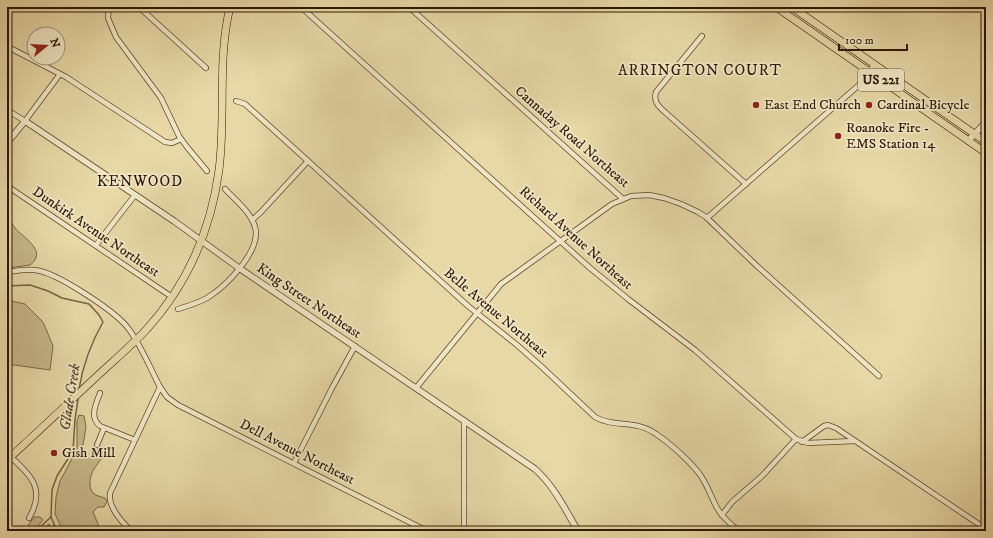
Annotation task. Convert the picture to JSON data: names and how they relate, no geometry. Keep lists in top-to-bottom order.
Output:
{
  "streets": {
    "main road": ["US 221"],
    "street": [
      "Cannaday Road Northeast",
      "Dunkirk Avenue Northeast",
      "Richard Avenue Northeast",
      "King Street Northeast",
      "Belle Avenue Northeast",
      "Dell Avenue Northeast"
    ]
  },
  "districts": ["ARRINGTON COURT", "KENWOOD"],
  "water": ["Glade Creek"],
  "places": [
    "East End Church",
    "Cardinal Bicycle",
    "Roanoke Fire - EMS Station 14",
    "Gish Mill"
  ],
  "scale_bar": "100 m",
  "north": "right"
}
